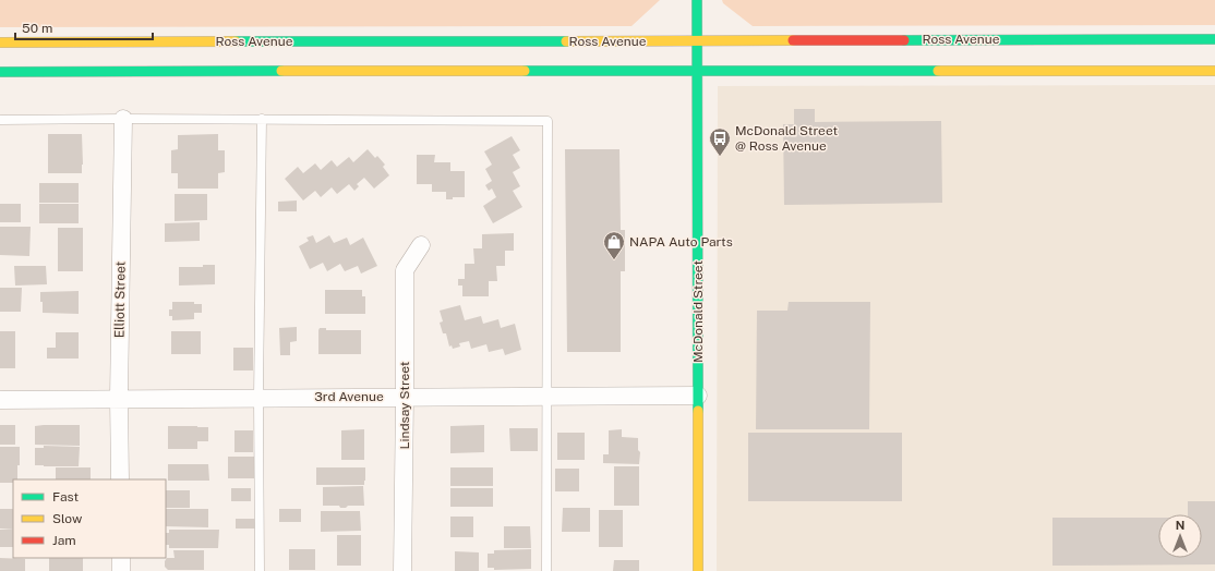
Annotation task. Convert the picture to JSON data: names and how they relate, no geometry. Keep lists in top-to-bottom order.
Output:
{
  "streets": {
    "main road": ["Ross Avenue", "McDonald Street"],
    "street": ["Elliott Street", "3rd Avenue", "Lindsay Street"]
  },
  "crossings": [
    ["Ross Avenue", "McDonald Street"],
    ["Elliott Street", "3rd Avenue"],
    ["McDonald Street", "3rd Avenue"],
    ["3rd Avenue", "Lindsay Street"]
  ],
  "places": {
    "bus stop": ["McDonald Street @ Ross Avenue"],
    "shop": ["NAPA Auto Parts"]
  },
  "legend": ["Fast", "Slow", "Jam"],
  "scale_bar": "50 m",
  "north": "top"
}
